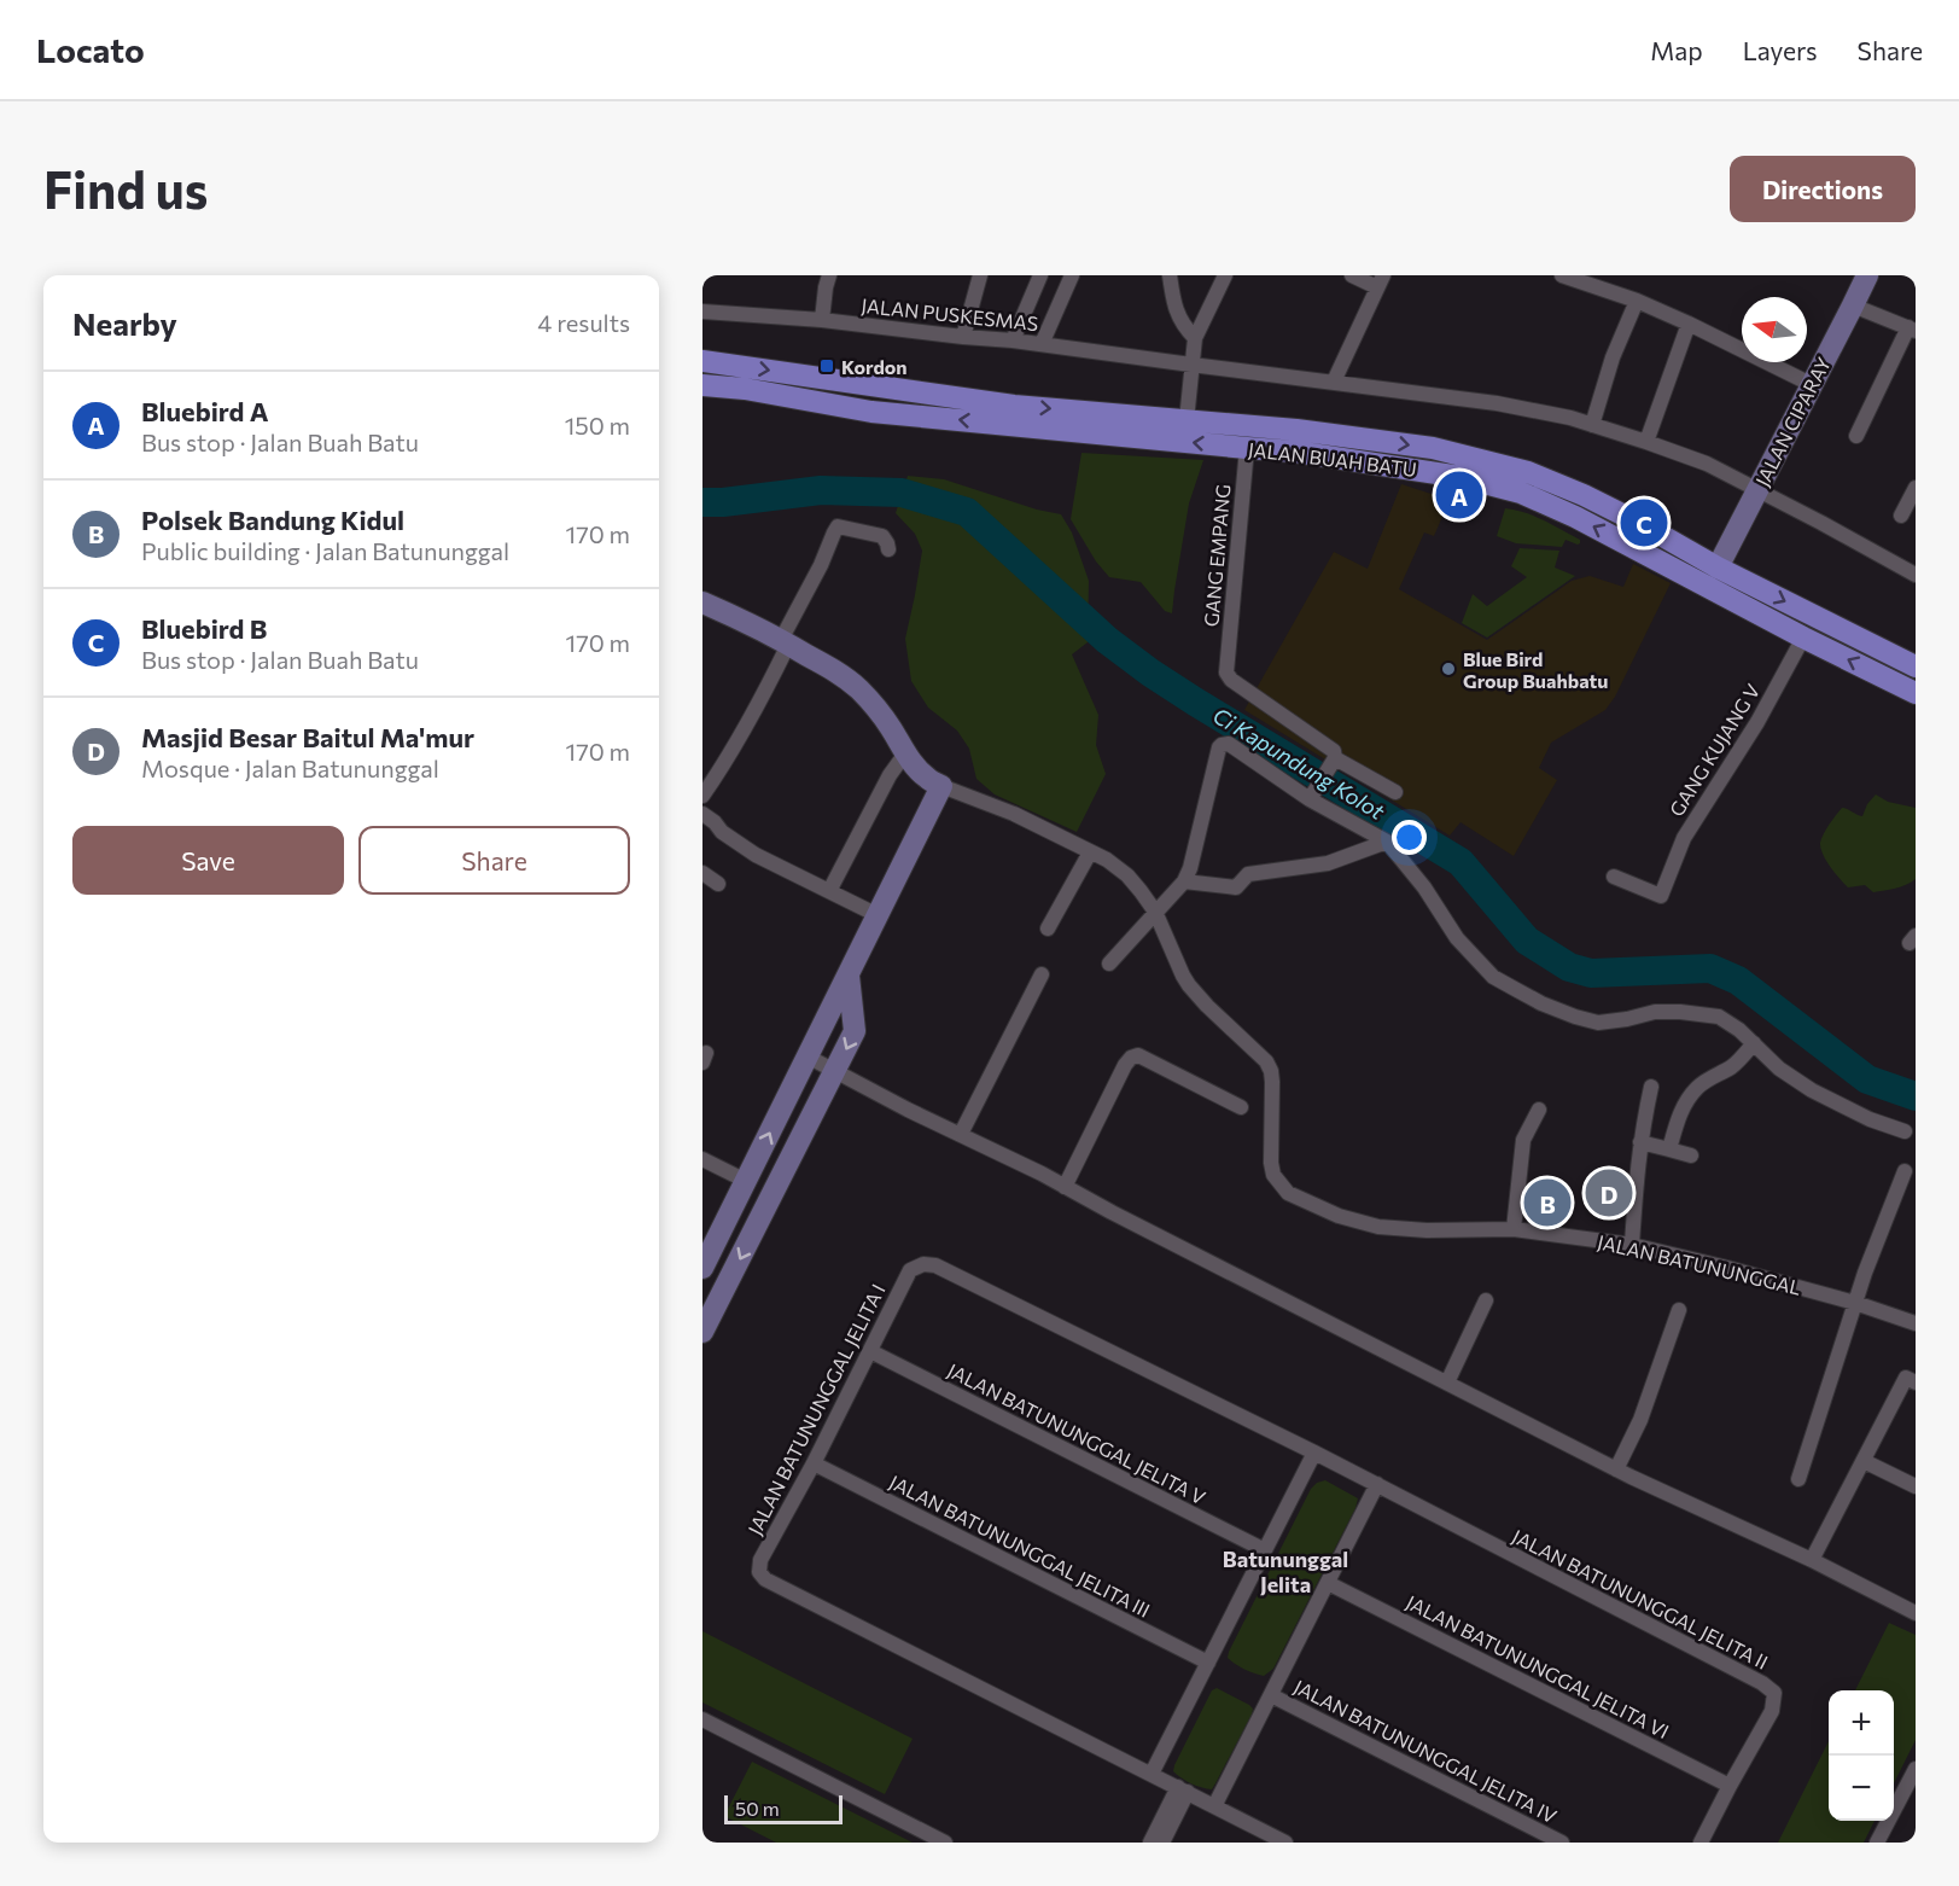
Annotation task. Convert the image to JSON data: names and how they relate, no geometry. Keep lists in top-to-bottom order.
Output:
{
  "streets": {
    "main road": ["JALAN BUAH BATU"],
    "street": [
      "JALAN PUSKESMAS",
      "JALAN CIPARAY",
      "GANG EMPANG",
      "GANG KUJANG V",
      "JALAN BATUNUNGGAL",
      "JALAN BATUNUNGGAL JELITA I",
      "JALAN BATUNUNGGAL JELITA V",
      "JALAN BATUNUNGGAL JELITA III",
      "JALAN BATUNUNGGAL JELITA II",
      "JALAN BATUNUNGGAL JELITA VI",
      "JALAN BATUNUNGGAL JELITA IV"
    ]
  },
  "crossings": [
    ["JALAN PUSKESMAS", "JALAN CIPARAY"],
    ["JALAN CIPARAY", "JALAN BUAH BATU"],
    ["JALAN BUAH BATU", "GANG EMPANG"],
    ["JALAN BUAH BATU", "GANG KUJANG V"],
    ["JALAN BATUNUNGGAL JELITA I", "JALAN BATUNUNGGAL JELITA V"],
    ["JALAN BATUNUNGGAL JELITA I", "JALAN BATUNUNGGAL JELITA III"],
    ["JALAN BATUNUNGGAL JELITA II", "JALAN BATUNUNGGAL JELITA VI"]
  ],
  "districts": ["Batununggal Jelita"],
  "water": ["Ci Kapundung Kolot"],
  "places": {
    "transit": ["Kordon"],
    "other": ["Blue Bird Group Buahbatu"]
  },
  "scale_bar": "50 m",
  "north": "left",
  "page": {
    "header": "Locato",
    "nav": ["Map", "Layers", "Share"],
    "buttons": [
      "Directions",
      ["Save", "Share"]
    ],
    "title": "Find us",
    "heading": ["Nearby", "4 results"],
    "list": [
      {
        "mark": "A",
        "name": "Bluebird A",
        "note": "Bus stop · Jalan Buah Batu",
        "value": "150 m"
      },
      {
        "mark": "B",
        "name": "Polsek Bandung Kidul",
        "note": "Public building · Jalan Batununggal",
        "value": "170 m"
      },
      {
        "mark": "C",
        "name": "Bluebird B",
        "note": "Bus stop · Jalan Buah Batu",
        "value": "170 m"
      },
      {
        "mark": "D",
        "name": "Masjid Besar Baitul Ma'mur",
        "note": "Mosque · Jalan Batununggal",
        "value": "170 m"
      }
    ],
    "pins": [
      "A",
      "C",
      "D",
      "B"
    ],
    "map_buttons": ["+", "−"],
    "scale": "50 m"
  }
}
